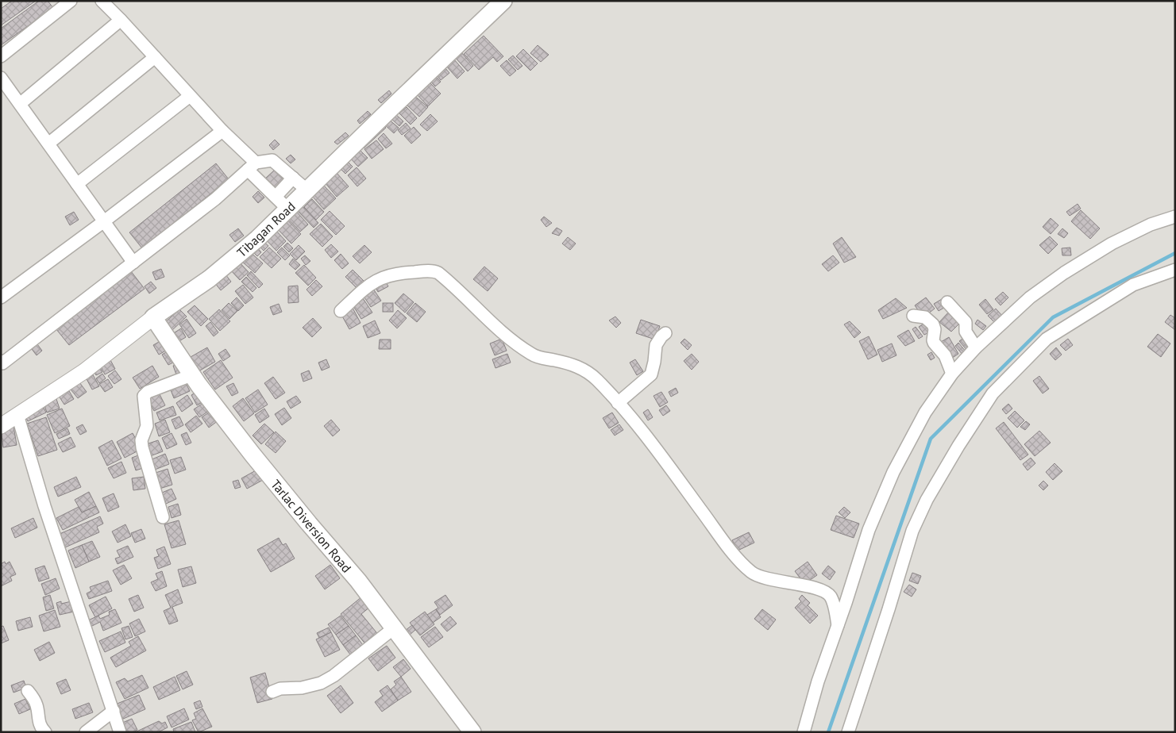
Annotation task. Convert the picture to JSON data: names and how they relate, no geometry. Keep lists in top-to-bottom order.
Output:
{
  "streets": {
    "main road": ["Tibagan Road", "Tarlac Diversion Road"]
  },
  "crossings": [
    ["Tibagan Road", "Tarlac Diversion Road"]
  ]
}
